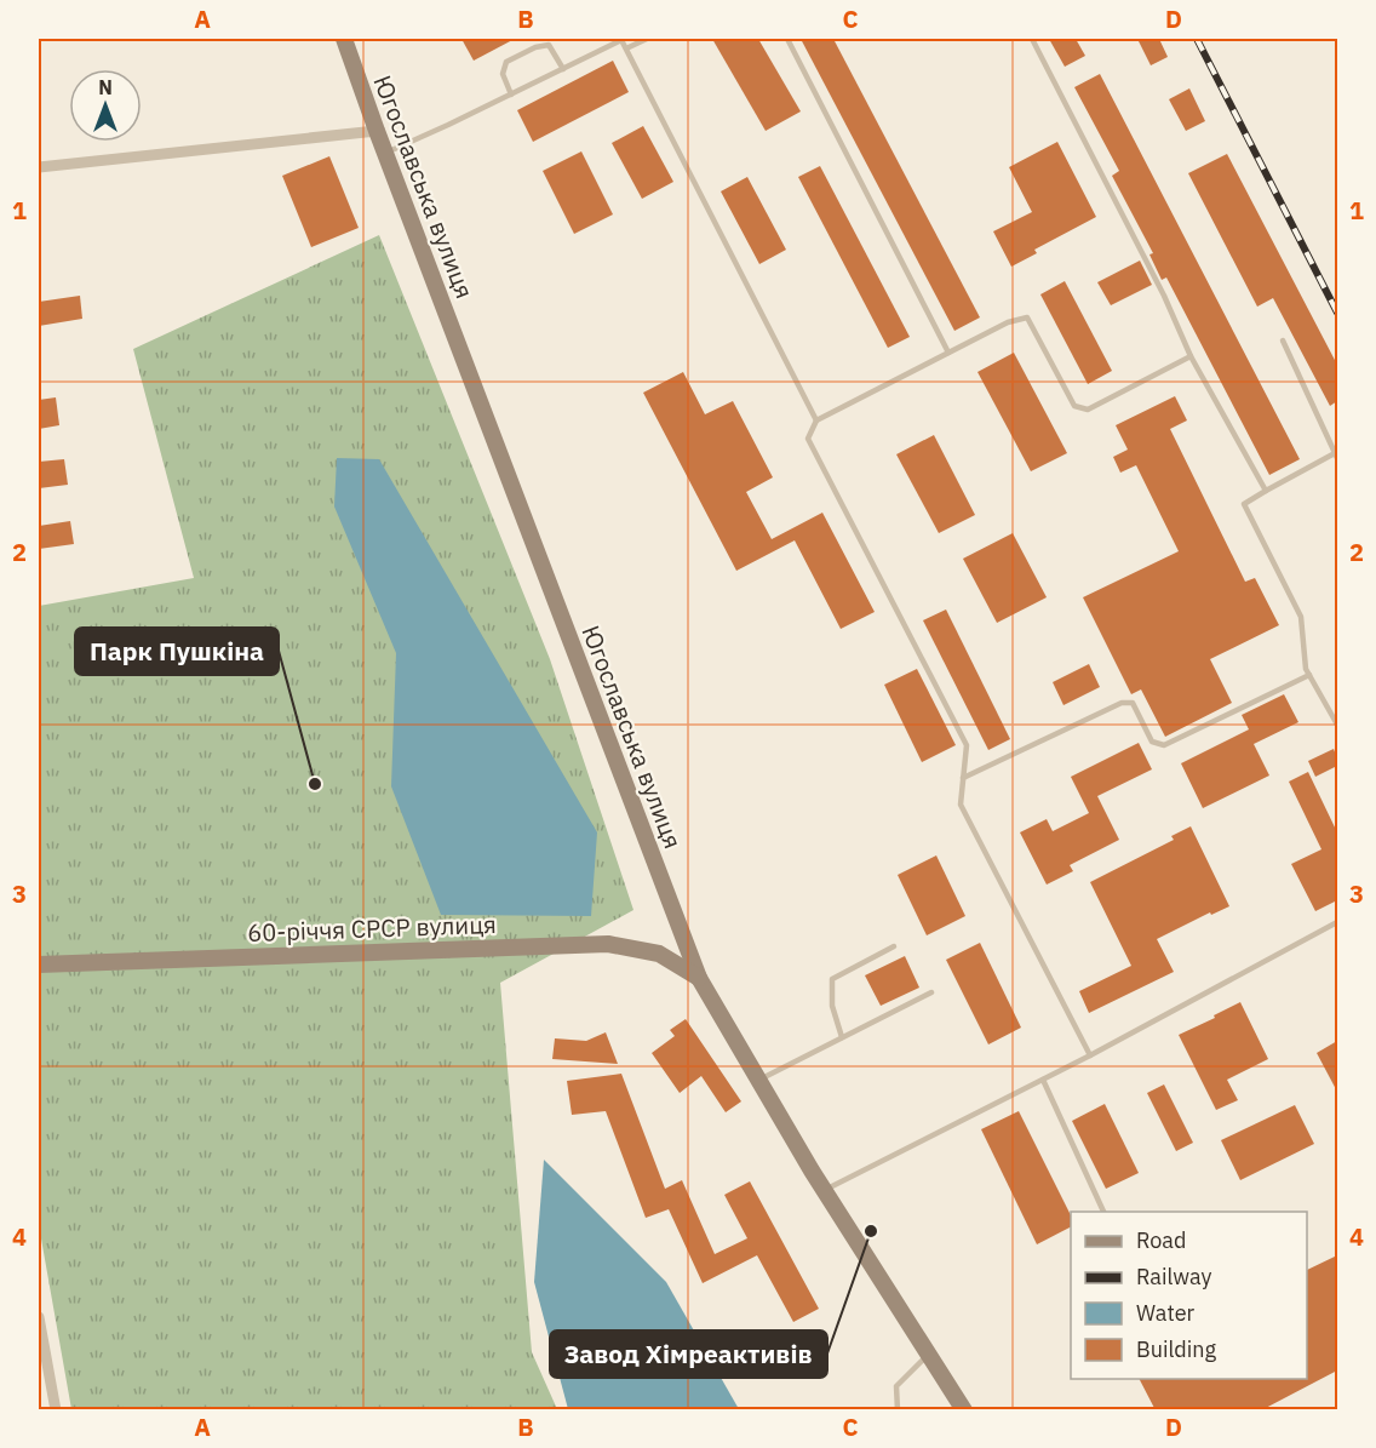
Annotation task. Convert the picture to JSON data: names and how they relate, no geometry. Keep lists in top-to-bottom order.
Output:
{
  "streets": {
    "main road": ["Югославська вулиця", "60-річчя СРСР вулиця"]
  },
  "crossings": [
    ["Югославська вулиця", "60-річчя СРСР вулиця"]
  ],
  "places": ["Парк Пушкіна", "Завод Хімреактивів"],
  "legend": [
    "Road",
    "Railway",
    "Water",
    "Building"
  ],
  "north": "top",
  "grid": {
    "columns": [
      "A",
      "B",
      "C",
      "D"
    ],
    "rows": [
      "1",
      "2",
      "3",
      "4"
    ]
  }
}
